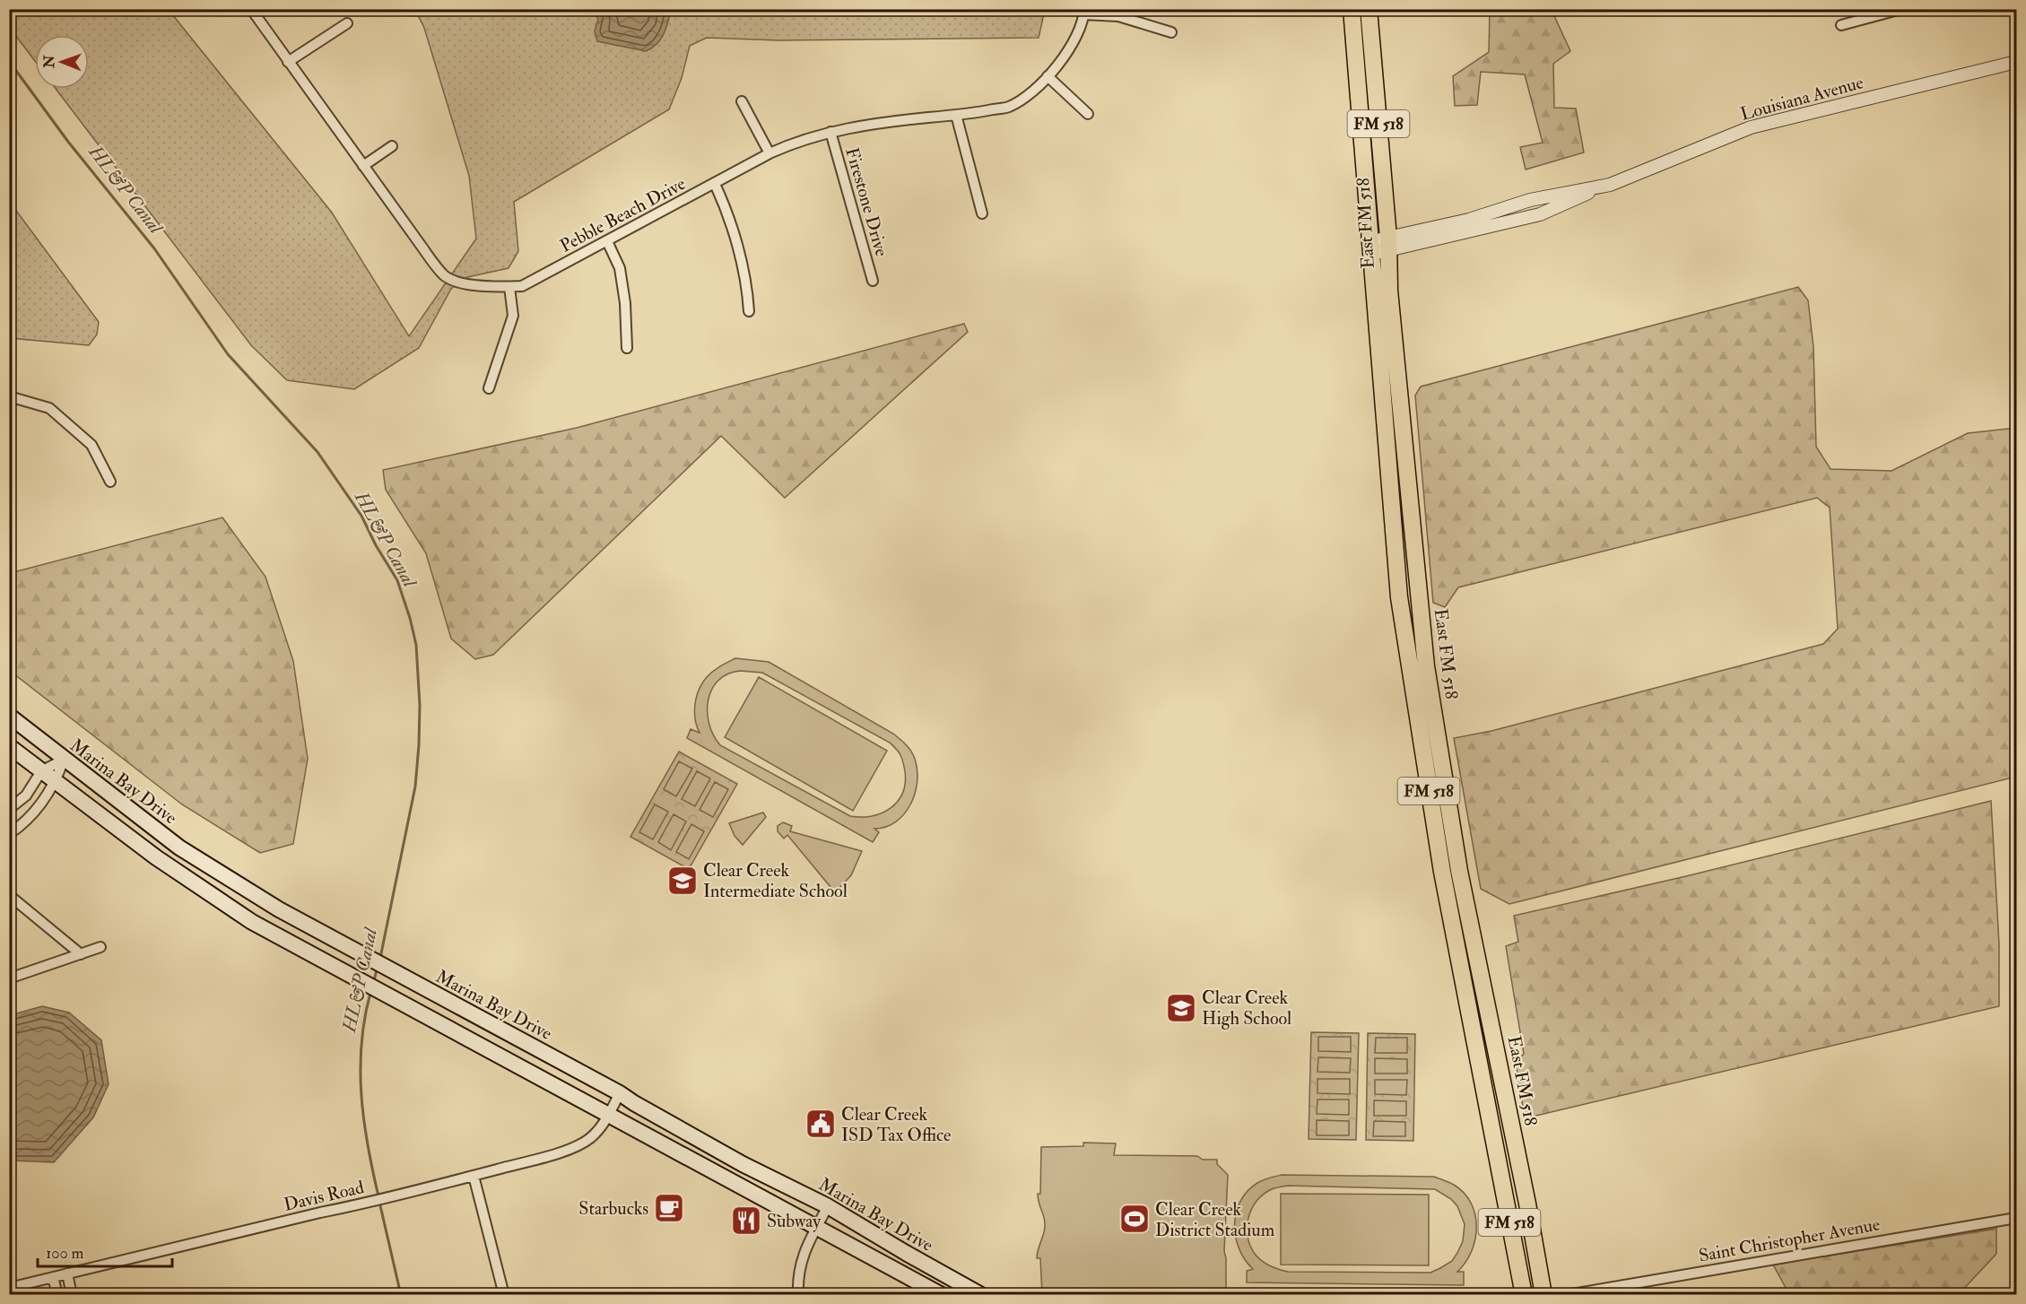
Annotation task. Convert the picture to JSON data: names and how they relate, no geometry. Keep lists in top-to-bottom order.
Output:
{
  "streets": {
    "main road": ["FM 518", "East FM 518", "Marina Bay Drive"],
    "street": [
      "Louisiana Avenue",
      "Firestone Drive",
      "Pebble Beach Drive",
      "Davis Road",
      "Saint Christopher Avenue"
    ]
  },
  "crossings": [
    ["Louisiana Avenue", "East FM 518"],
    ["Firestone Drive", "Pebble Beach Drive"],
    ["Marina Bay Drive", "Davis Road"]
  ],
  "water": ["HL&P Canal"],
  "places": {
    "school or university": ["Clear Creek Intermediate School", "Clear Creek High School"],
    "public building": ["Clear Creek ISD Tax Office"],
    "cafe": ["Starbucks"],
    "sports": ["Clear Creek District Stadium"],
    "restaurant": ["Subway"]
  },
  "scale_bar": "100 m",
  "north": "left"
}
